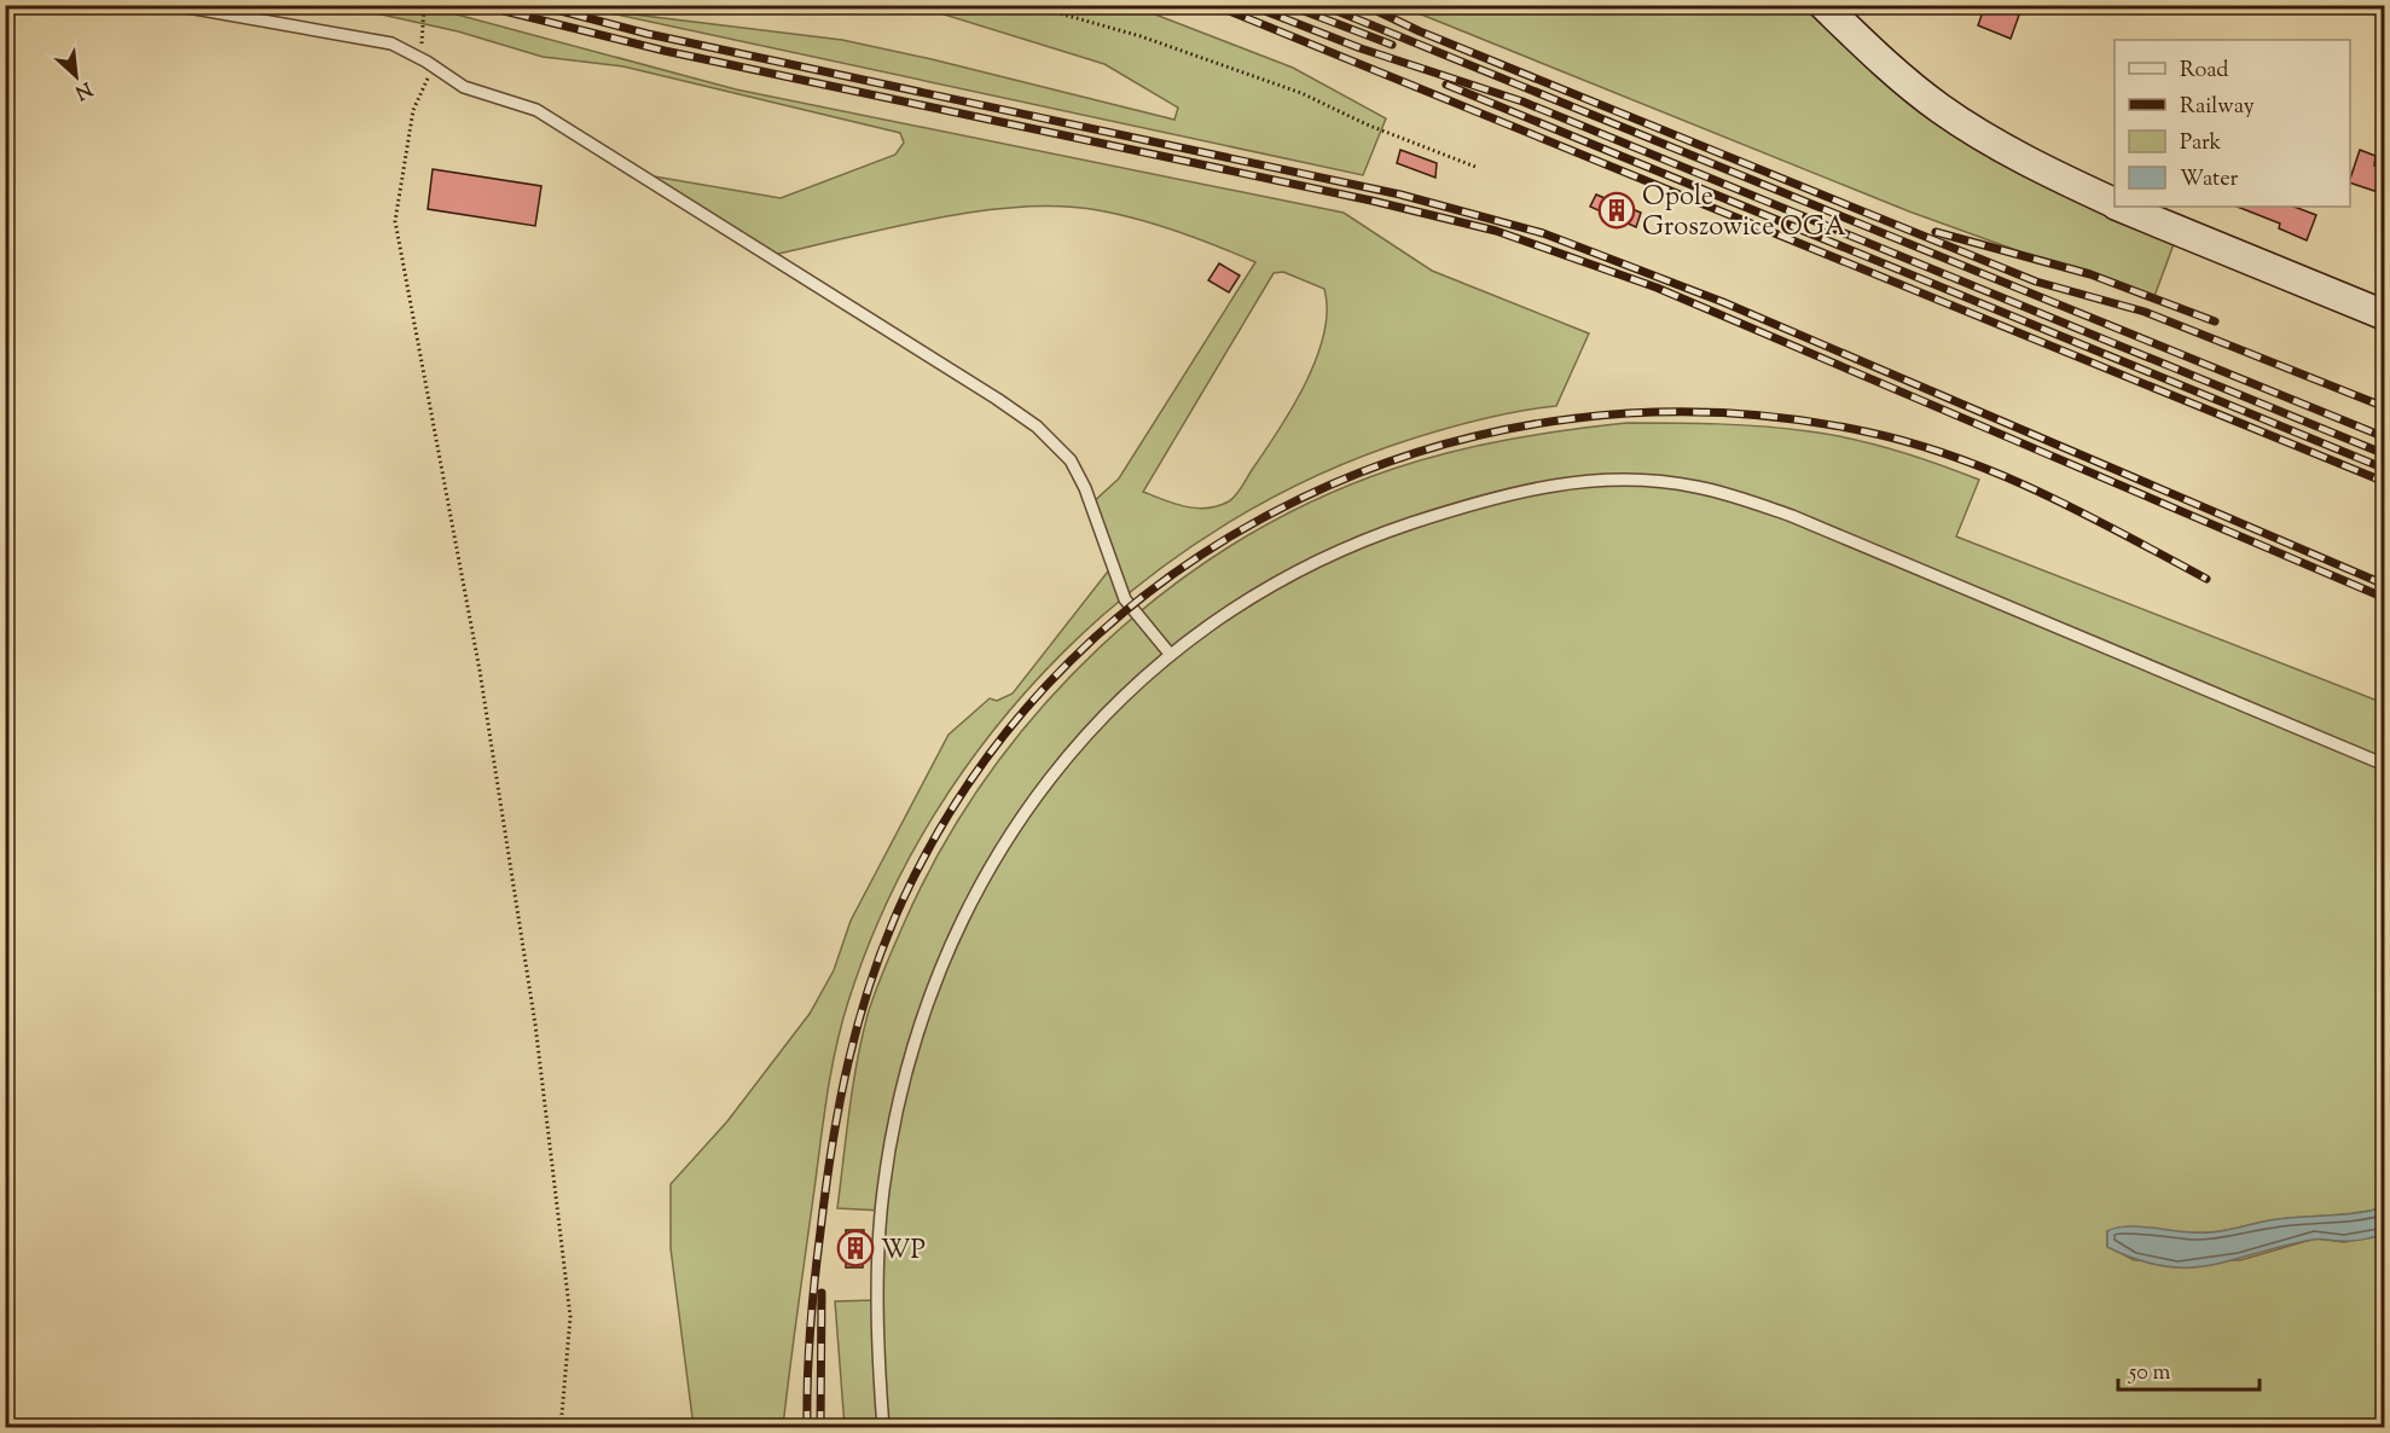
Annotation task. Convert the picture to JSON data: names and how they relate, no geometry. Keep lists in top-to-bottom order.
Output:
{
  "places": {
    "building": ["Opole Groszowice OGA", "WP"]
  },
  "legend": [
    "Road",
    "Railway",
    "Park",
    "Water"
  ],
  "scale_bar": "50 m",
  "north": "bottom right"
}
